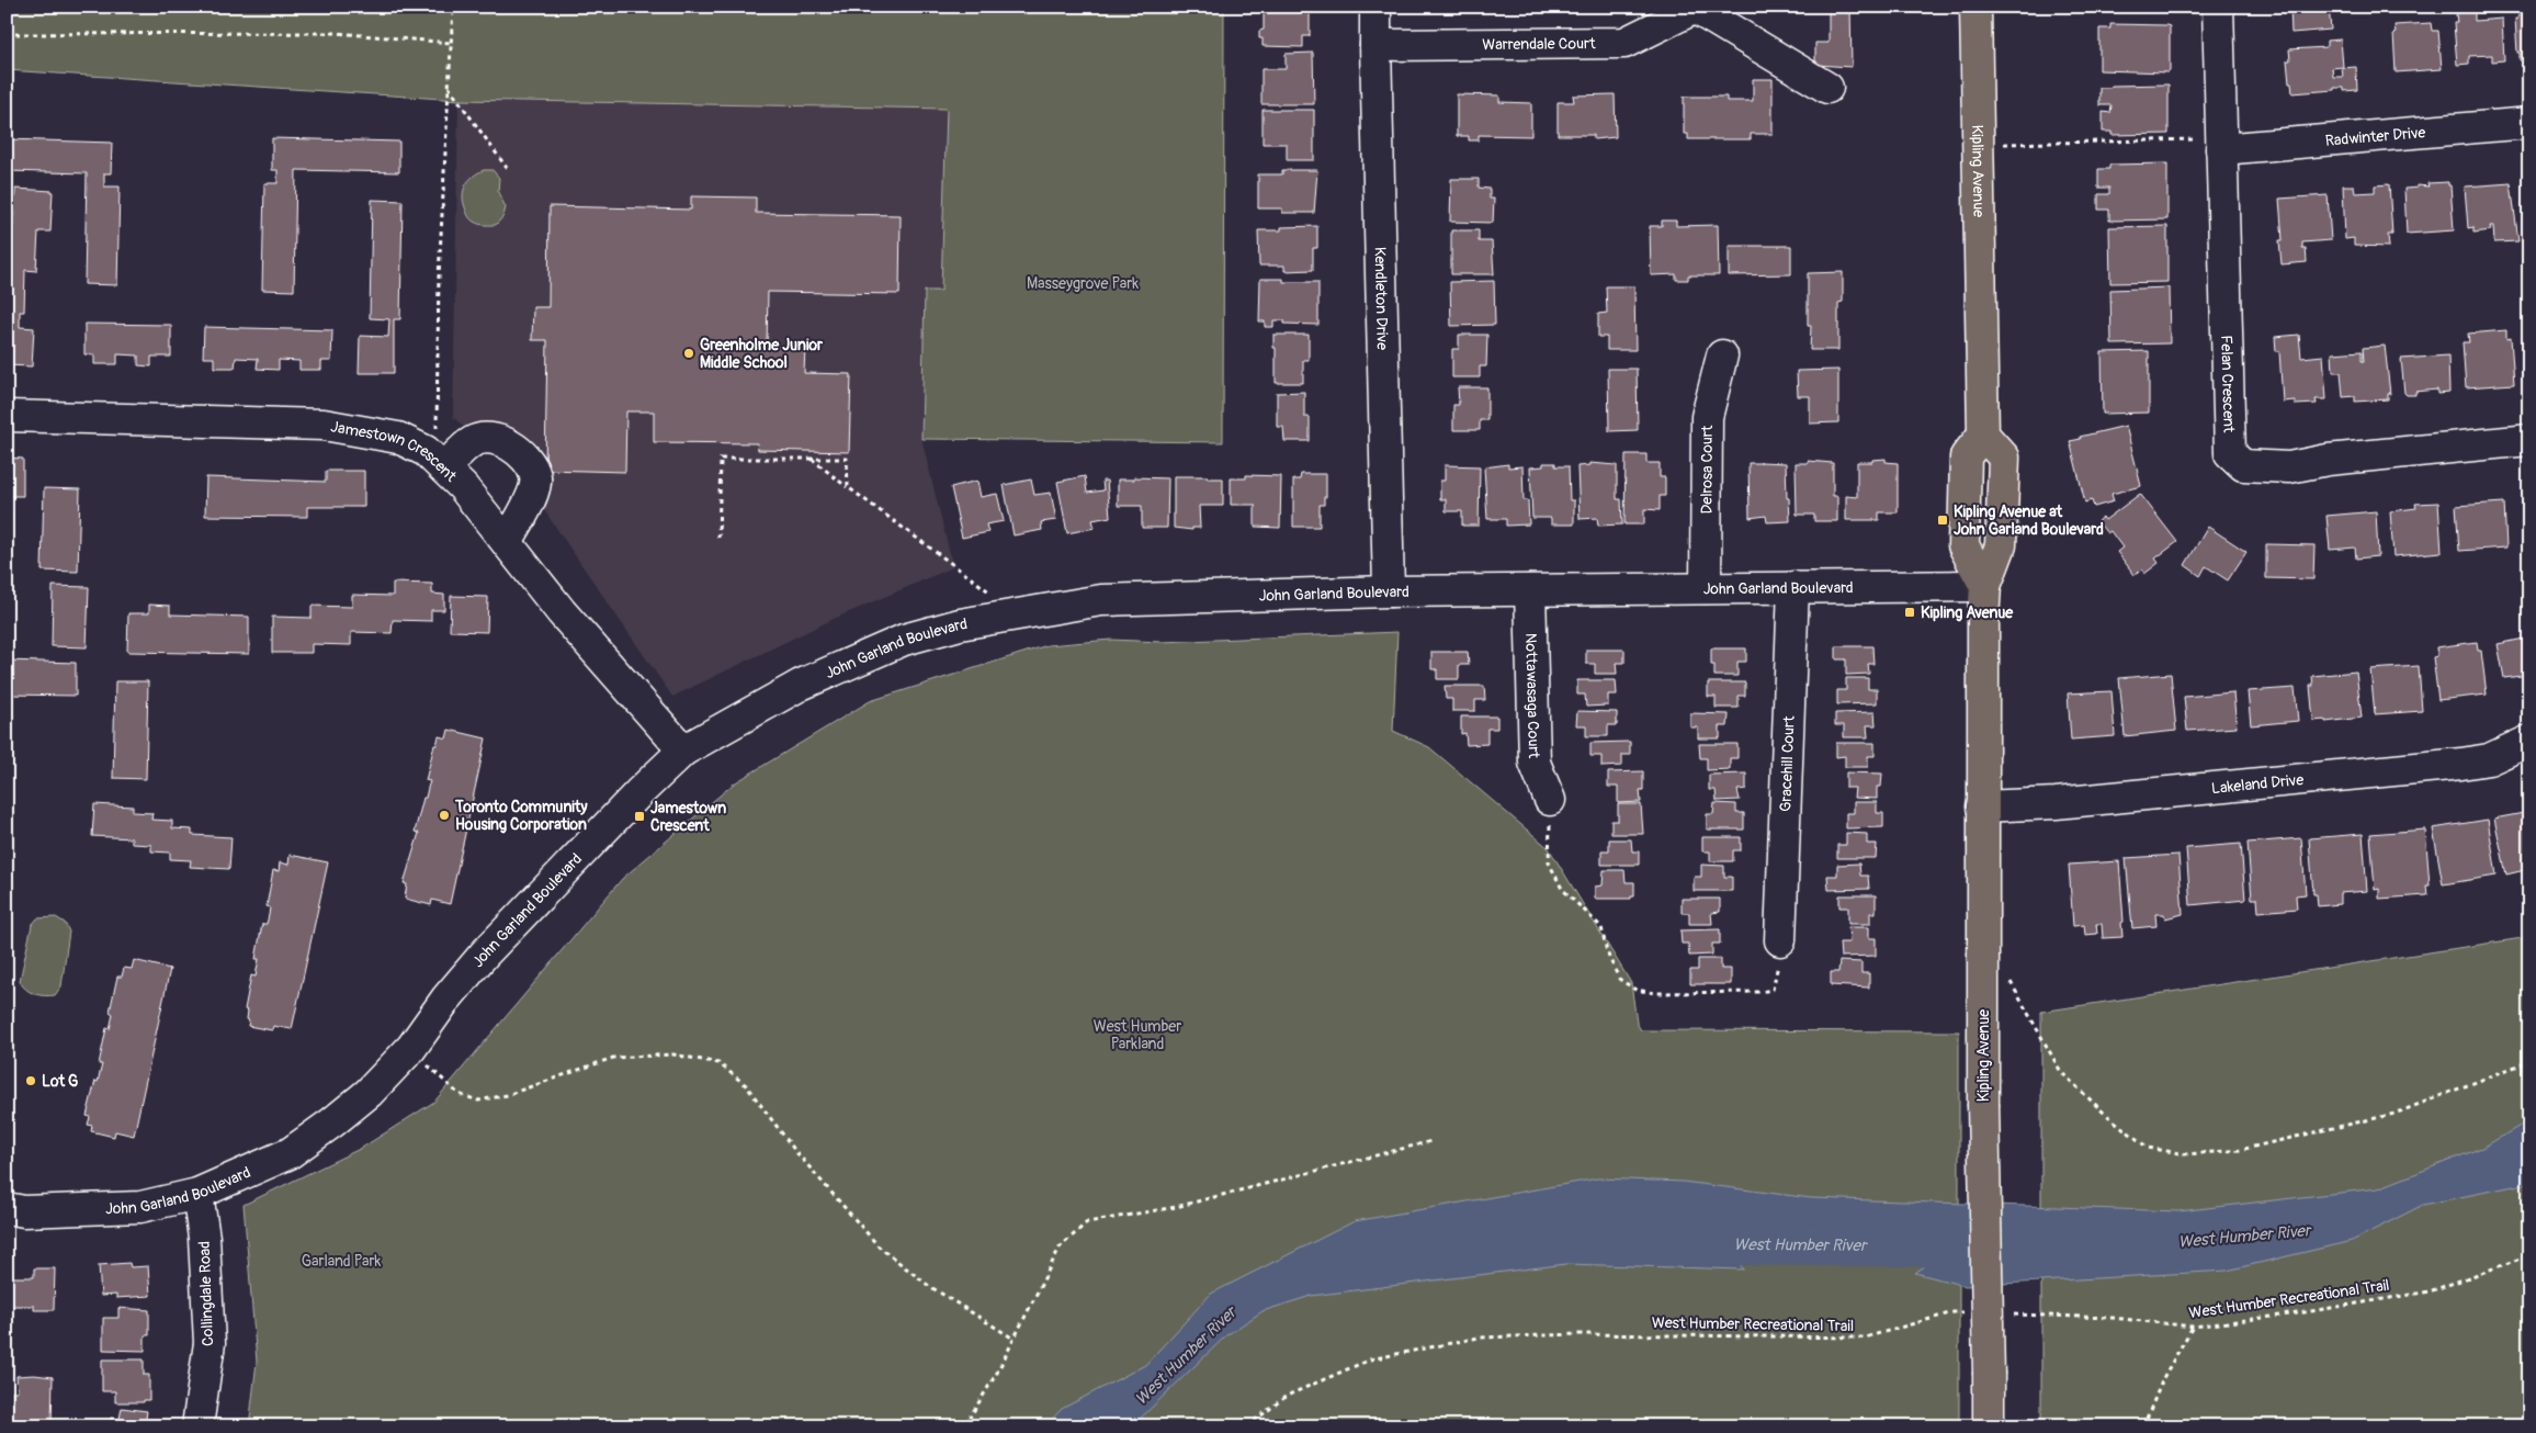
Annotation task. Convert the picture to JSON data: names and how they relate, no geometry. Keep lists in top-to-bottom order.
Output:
{
  "streets": {
    "main road": ["Kipling Avenue"],
    "street": [
      "Warrendale Court",
      "Radwinter Drive",
      "Kendleton Drive",
      "Felan Crescent",
      "Jamestown Crescent",
      "Delrosa Court",
      "John Garland Boulevard",
      "Nottawasaga Court",
      "Gracehill Court",
      "Lakeland Drive",
      "Collingdale Road"
    ],
    "path": ["West Humber Recreational Trail"]
  },
  "crossings": [
    ["Warrendale Court", "Kendleton Drive"],
    ["Radwinter Drive", "Felan Crescent"],
    ["Kipling Avenue", "John Garland Boulevard"],
    ["Kipling Avenue", "Lakeland Drive"],
    ["Kendleton Drive", "John Garland Boulevard"],
    ["Jamestown Crescent", "John Garland Boulevard"],
    ["Delrosa Court", "John Garland Boulevard"],
    ["John Garland Boulevard", "Nottawasaga Court"],
    ["John Garland Boulevard", "Gracehill Court"],
    ["John Garland Boulevard", "Collingdale Road"]
  ],
  "water": ["West Humber River"],
  "parks": ["Masseygrove Park", "West Humber Parkland", "Garland Park"],
  "places": {
    "other": ["Greenholme Junior Middle School", "Toronto Community Housing Corporation", "Lot G"],
    "transit": ["Kipling Avenue at John Garland Boulevard", "Kipling Avenue", "Jamestown Crescent"]
  }
}
